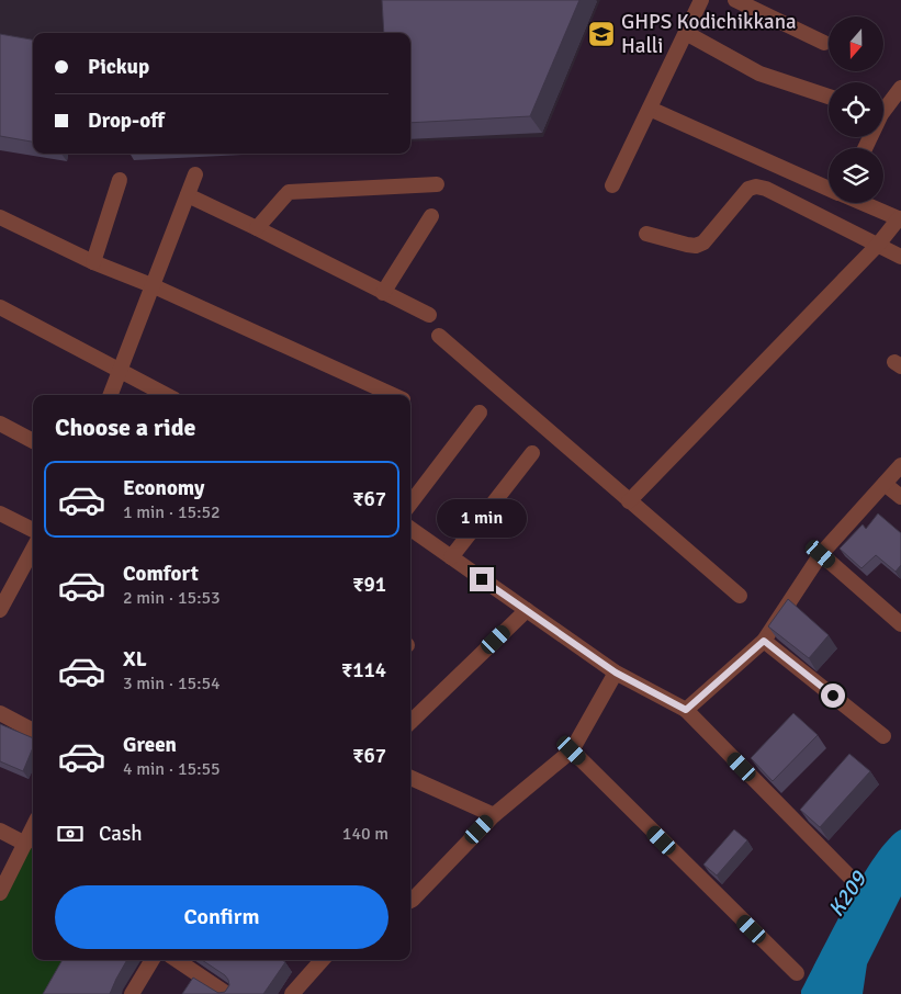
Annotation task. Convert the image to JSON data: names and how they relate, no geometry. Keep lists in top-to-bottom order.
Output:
{
  "water": ["K209"],
  "places": {
    "school or university": ["GHPS Kodichikkana Halli"]
  },
  "north": "bottom",
  "page": {
    "banner": ["Pickup", "Drop-off"],
    "heading": "Choose a ride",
    "list": [
      {
        "name": "Economy",
        "note": "1 min · 15:52",
        "value": "₹67"
      },
      {
        "name": "Comfort",
        "note": "2 min · 15:53",
        "value": "₹91"
      },
      {
        "name": "XL",
        "note": "3 min · 15:54",
        "value": "₹114"
      },
      {
        "name": "Green",
        "note": "4 min · 15:55",
        "value": "₹67"
      }
    ],
    "bubble": "1 min",
    "pay": ["Cash", "140 m"],
    "buttons": "Confirm"
  }
}
